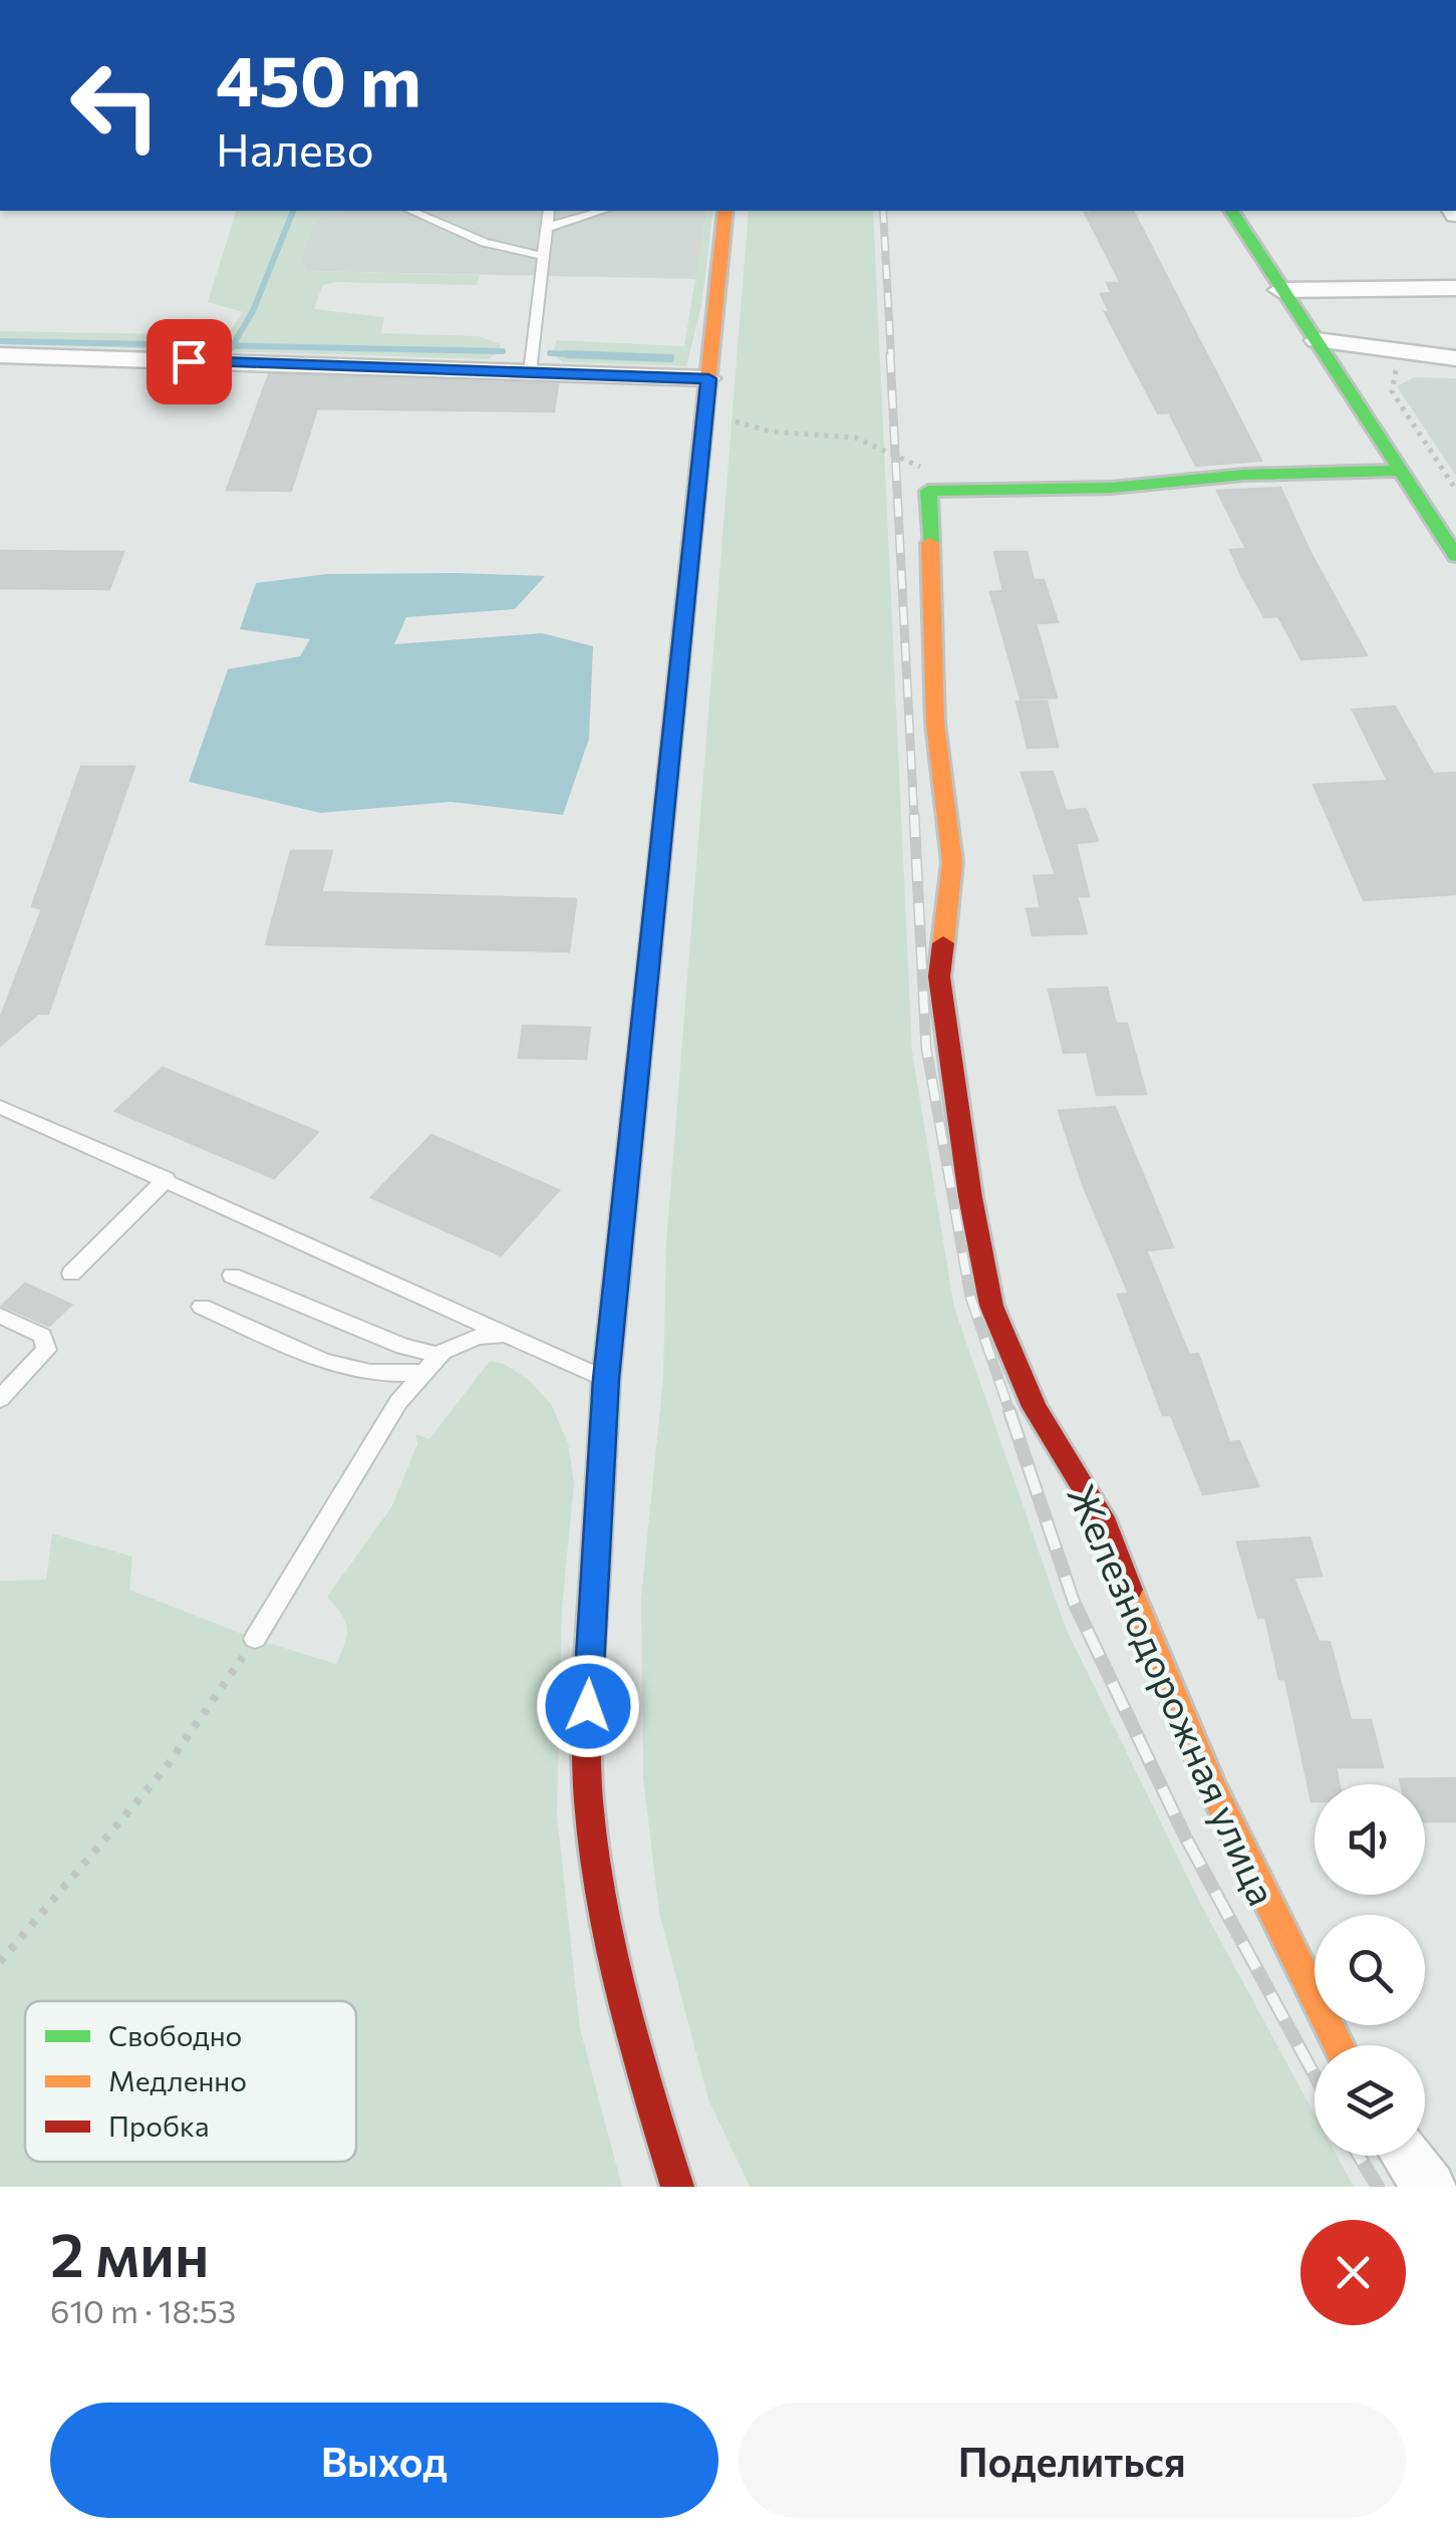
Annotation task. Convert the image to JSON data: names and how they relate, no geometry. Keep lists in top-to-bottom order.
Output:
{
  "streets": {
    "street": ["Железнодорожная улица"]
  },
  "legend": ["Свободно", "Медленно", "Пробка"],
  "page": {
    "turn": ["450 m", "Налево"],
    "heading": ["2 мин", "610 m · 18:53"],
    "buttons": ["Выход", "Поделиться"]
  }
}
